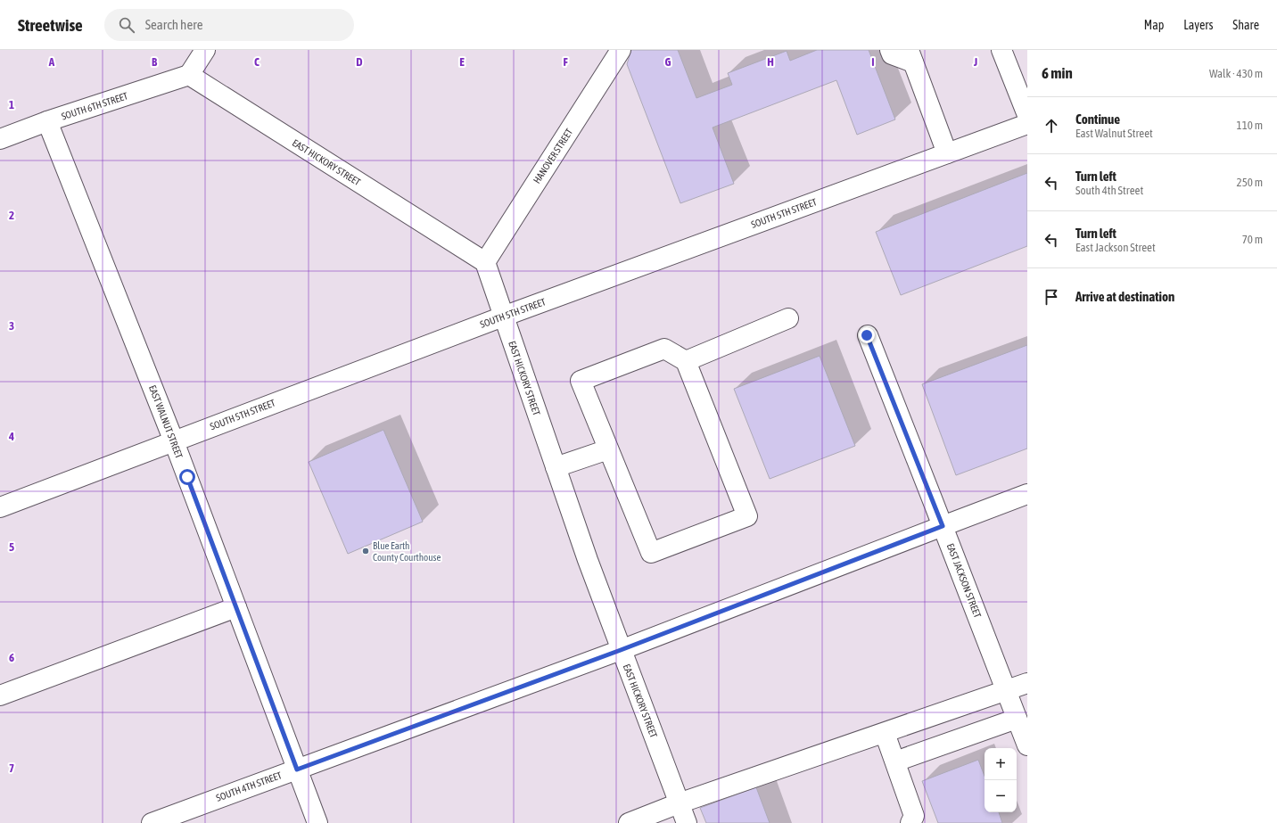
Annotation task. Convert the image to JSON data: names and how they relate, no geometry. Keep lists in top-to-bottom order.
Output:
{
  "streets": {
    "street": [
      "SOUTH 6TH STREET",
      "HANOVER STREET",
      "EAST HICKORY STREET",
      "SOUTH 5TH STREET",
      "EAST WALNUT STREET",
      "EAST JACKSON STREET",
      "SOUTH 4TH STREET"
    ]
  },
  "crossings": [
    ["SOUTH 6TH STREET", "EAST HICKORY STREET"],
    ["SOUTH 6TH STREET", "EAST WALNUT STREET"],
    ["HANOVER STREET", "EAST HICKORY STREET"],
    ["EAST HICKORY STREET", "SOUTH 5TH STREET"],
    ["EAST HICKORY STREET", "SOUTH 4TH STREET"],
    ["SOUTH 5TH STREET", "EAST WALNUT STREET"],
    ["EAST WALNUT STREET", "SOUTH 4TH STREET"],
    ["EAST JACKSON STREET", "SOUTH 4TH STREET"]
  ],
  "places": ["Blue Earth County Courthouse"],
  "page": {
    "header": "Streetwise",
    "search": "Search here",
    "nav": ["Map", "Layers", "Share"],
    "heading": ["6 min", "Walk · 430 m"],
    "list": [
      ["Continue", "East Walnut Street", "110 m"],
      ["Turn left", "South 4th Street", "250 m"],
      ["Turn left", "East Jackson Street", "70 m"],
      "Arrive at destination"
    ],
    "map_buttons": ["+", "−"]
  },
  "grid": {
    "columns": [
      "A",
      "B",
      "C",
      "D",
      "E",
      "F",
      "G",
      "H",
      "I",
      "J"
    ],
    "rows": [
      "1",
      "2",
      "3",
      "4",
      "5",
      "6",
      "7"
    ]
  }
}
